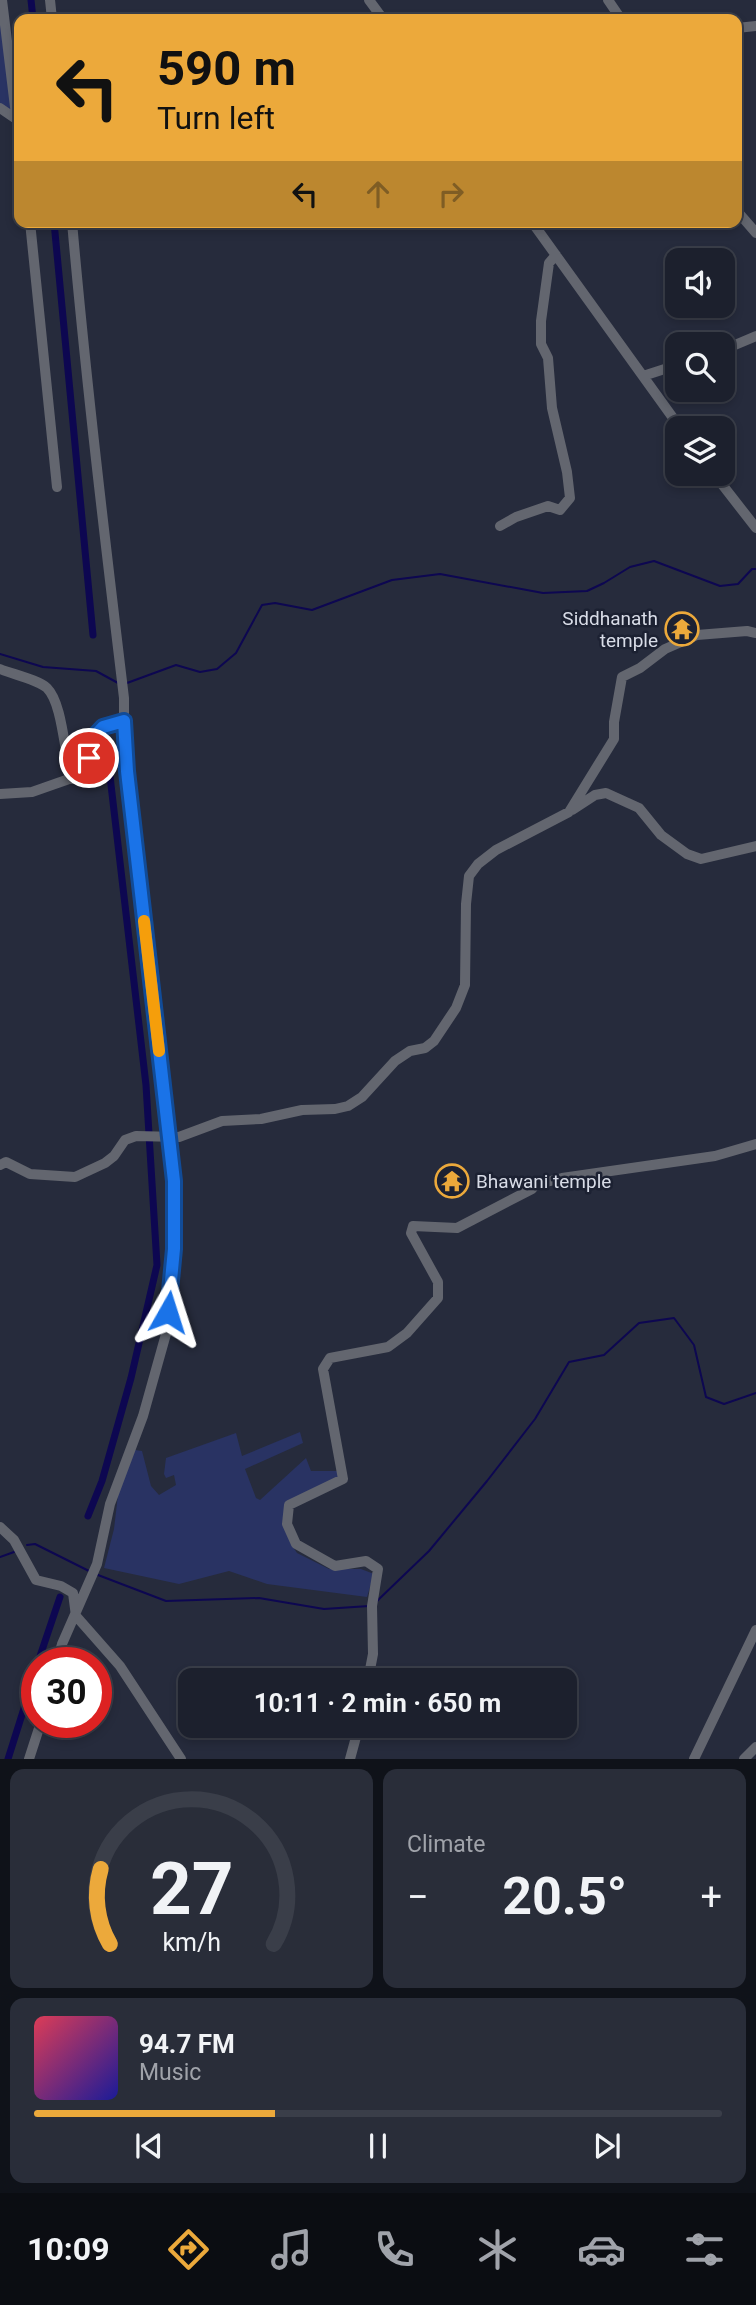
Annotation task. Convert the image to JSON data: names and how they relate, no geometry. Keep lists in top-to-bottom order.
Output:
{
  "places": {
    "temple": ["Siddhanath temple", "Bhawani temple"]
  },
  "page": {
    "turn": ["590 m", "Turn left"],
    "limit": "30",
    "trip": "10:11 · 2 min · 650 m",
    "tile": "Climate",
    "heat": ["−", "20.5°", "+"],
    "song": ["94.7 FM", "Music"],
    "tabs": "10:09",
    "gauge": ["27", "km/h"]
  }
}
